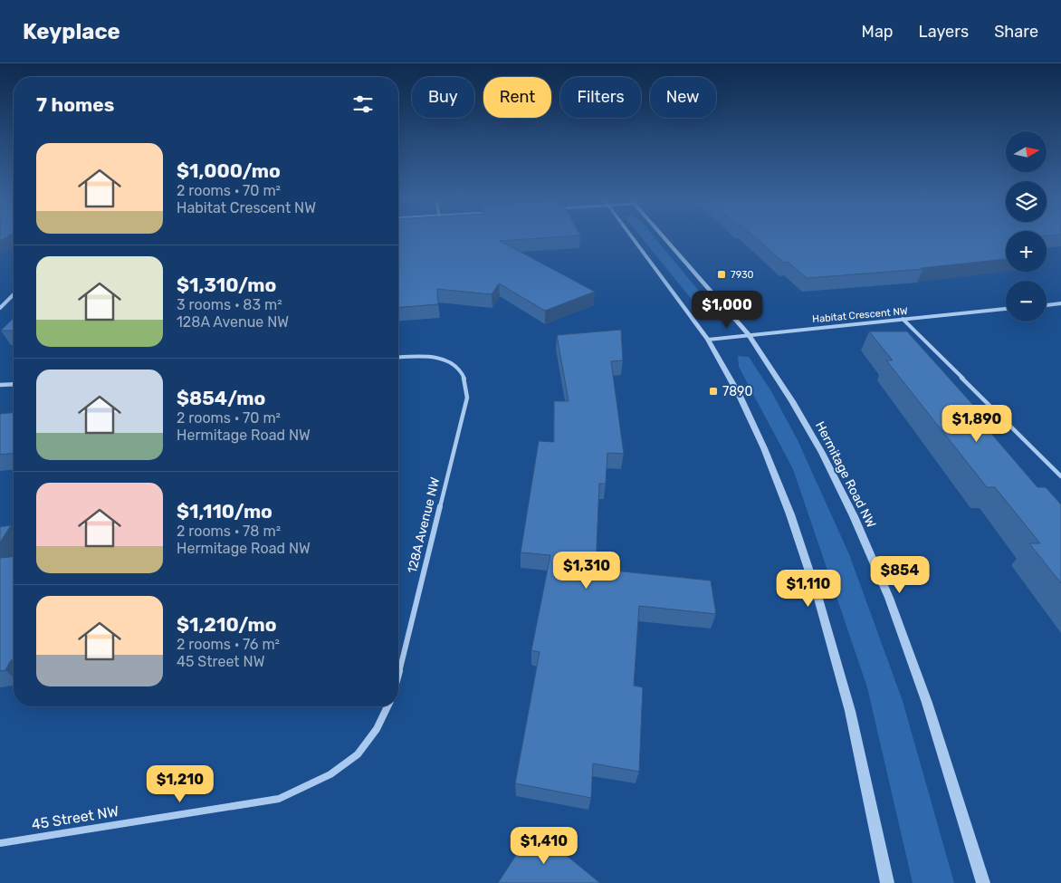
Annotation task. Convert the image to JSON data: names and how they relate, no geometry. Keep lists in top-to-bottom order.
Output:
{
  "streets": {
    "street": [
      "Habitat Crescent NW",
      "Hermitage Road NW",
      "128A Avenue NW",
      "45 Street NW"
    ]
  },
  "crossings": [
    ["Habitat Crescent NW", "Hermitage Road NW"]
  ],
  "places": {
    "transit": ["7930", "7890"]
  },
  "north": "right",
  "page": {
    "header": "Keyplace",
    "nav": ["Map", "Layers", "Share"],
    "chip": [
      "Buy",
      "Rent",
      "Filters",
      "New"
    ],
    "heading": "7 homes",
    "map_buttons": ["+", "−"],
    "list": [
      {
        "name": "$1,000/mo",
        "note": "2 rooms · 70 m² · Habitat Crescent NW"
      },
      {
        "name": "$1,310/mo",
        "note": "3 rooms · 83 m² · 128A Avenue NW"
      },
      {
        "name": "$854/mo",
        "note": "2 rooms · 70 m² · Hermitage Road NW"
      },
      {
        "name": "$1,110/mo",
        "note": "2 rooms · 78 m² · Hermitage Road NW"
      },
      {
        "name": "$1,210/mo",
        "note": "2 rooms · 76 m² · 45 Street NW"
      }
    ],
    "price": [
      "$1,000",
      "$1,890",
      "$1,310",
      "$854",
      "$1,110",
      "$1,210",
      "$1,410"
    ]
  }
}
